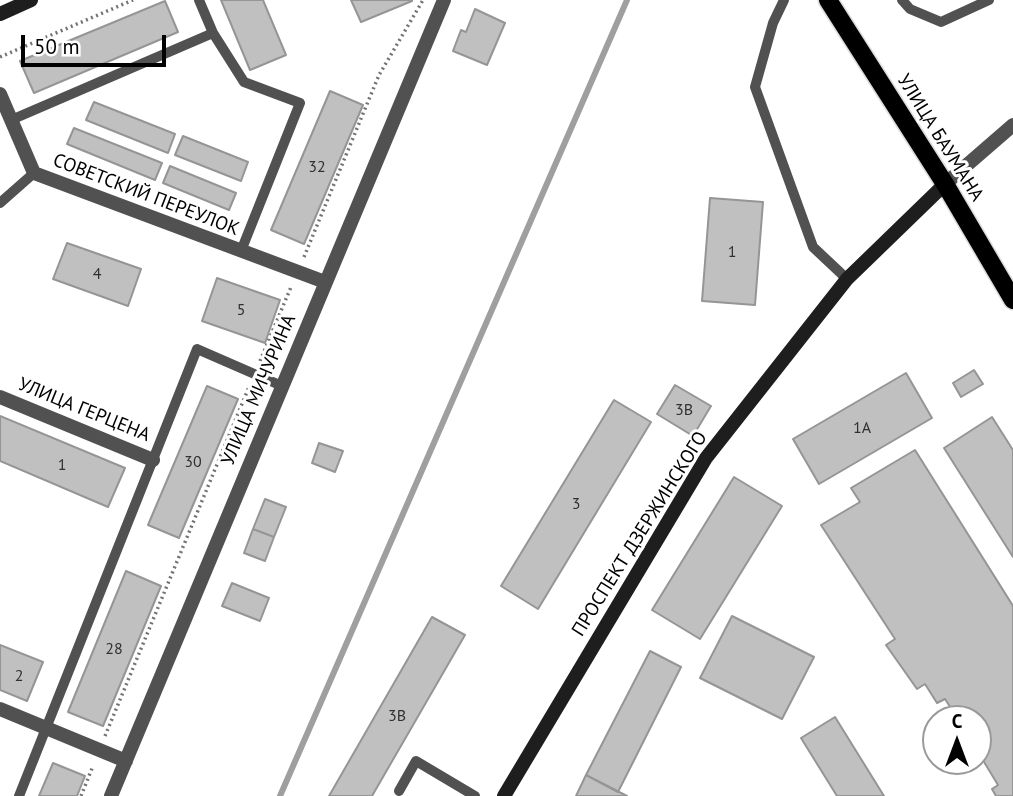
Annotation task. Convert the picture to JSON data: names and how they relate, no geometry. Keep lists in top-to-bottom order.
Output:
{
  "streets": {
    "main road": ["УЛИЦА БАУМАНА"],
    "street": [
      "СОВЕТСКИЙ ПЕРЕУЛОК",
      "УЛИЦА МИЧУРИНА",
      "УЛИЦА ГЕРЦЕНА",
      "ПРОСПЕКТ ДЗЕРЖИНСКОГО"
    ]
  },
  "crossings": [
    ["УЛИЦА БАУМАНА", "ПРОСПЕКТ ДЗЕРЖИНСКОГО"],
    ["СОВЕТСКИЙ ПЕРЕУЛОК", "УЛИЦА МИЧУРИНА"]
  ],
  "house_numbers": [
    "32",
    "1",
    "4",
    "5",
    "3В",
    "1А",
    "30",
    "1",
    "3",
    "28",
    "2",
    "3В"
  ],
  "scale_bar": "50 m",
  "north": "top"
}
